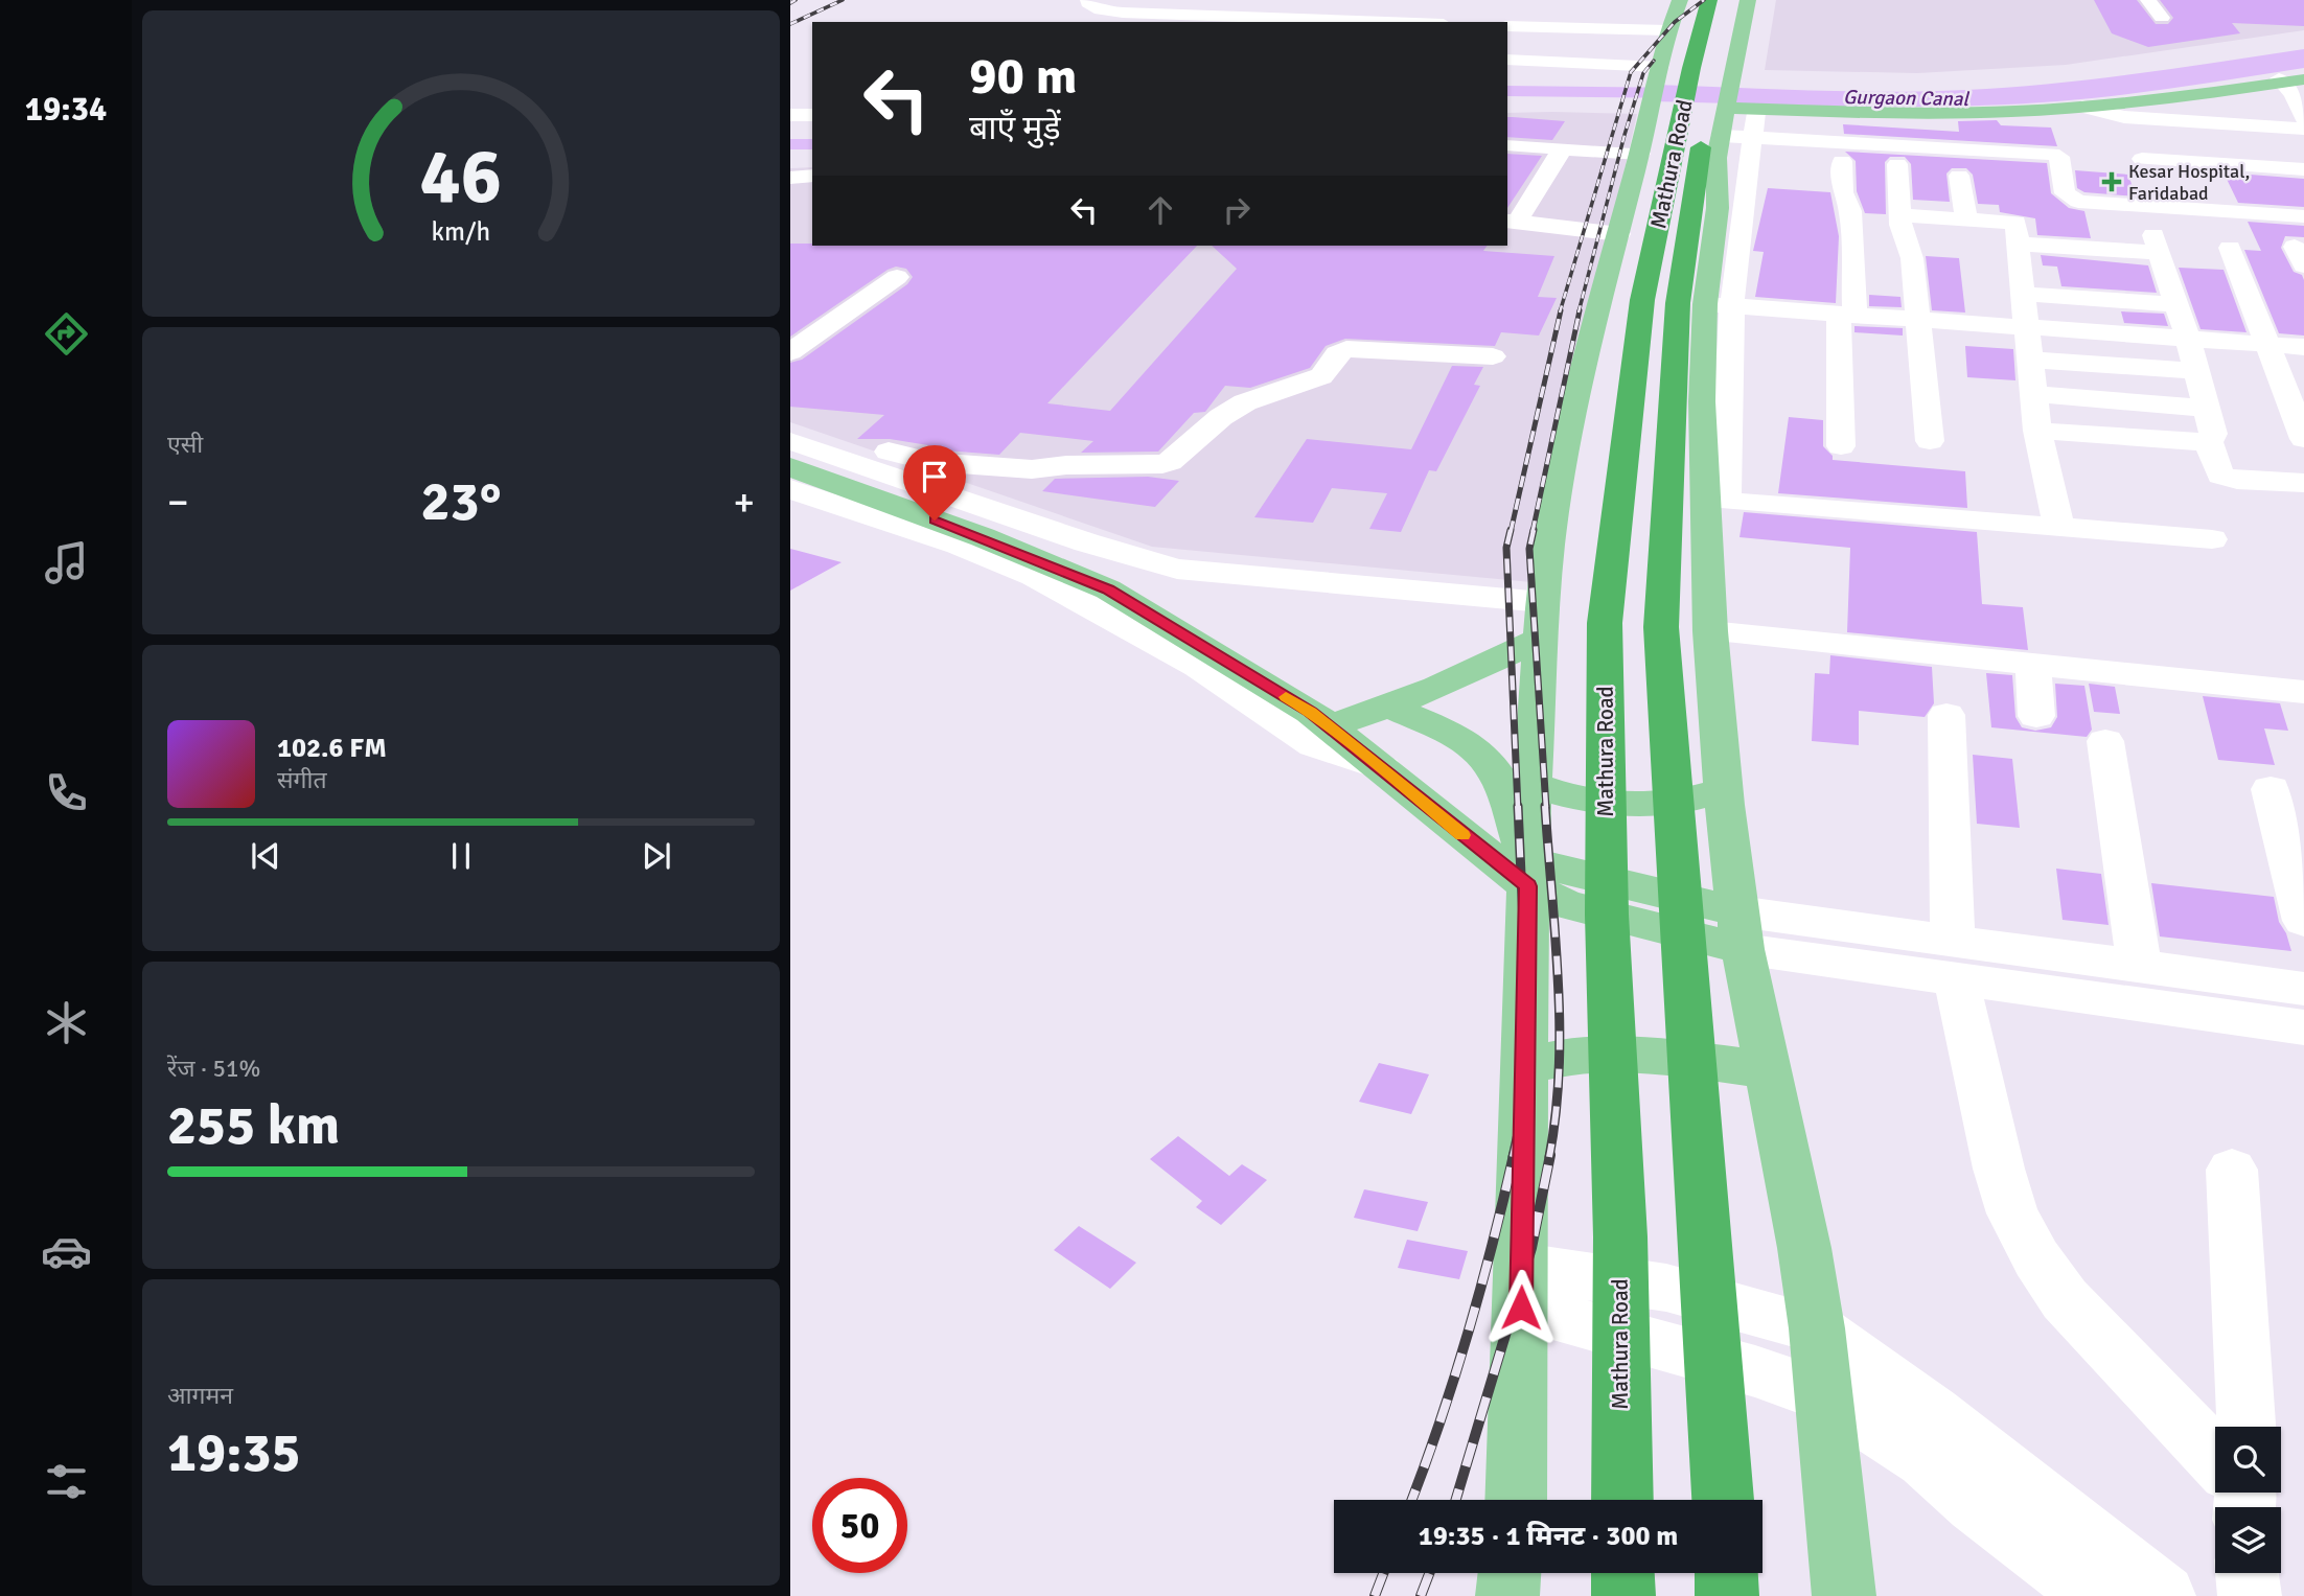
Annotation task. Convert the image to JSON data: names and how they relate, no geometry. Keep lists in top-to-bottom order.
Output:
{
  "streets": {
    "highway": ["Mathura Road"]
  },
  "water": ["Gurgaon Canal"],
  "places": {
    "health": ["Kesar Hospital, Faridabad"]
  },
  "page": {
    "tabs": "19:34",
    "turn": ["90 m", "बाएँ मुड़ें"],
    "tile": [
      "एसी",
      ["रेंज · 51%", "255 km"],
      ["आगमन", "19:35"]
    ],
    "heat": ["−", "23°", "+"],
    "song": ["102.6 FM", "संगीत"],
    "limit": "50",
    "trip": "19:35 · 1 मिनट · 300 m",
    "gauge": ["46", "km/h"]
  }
}
